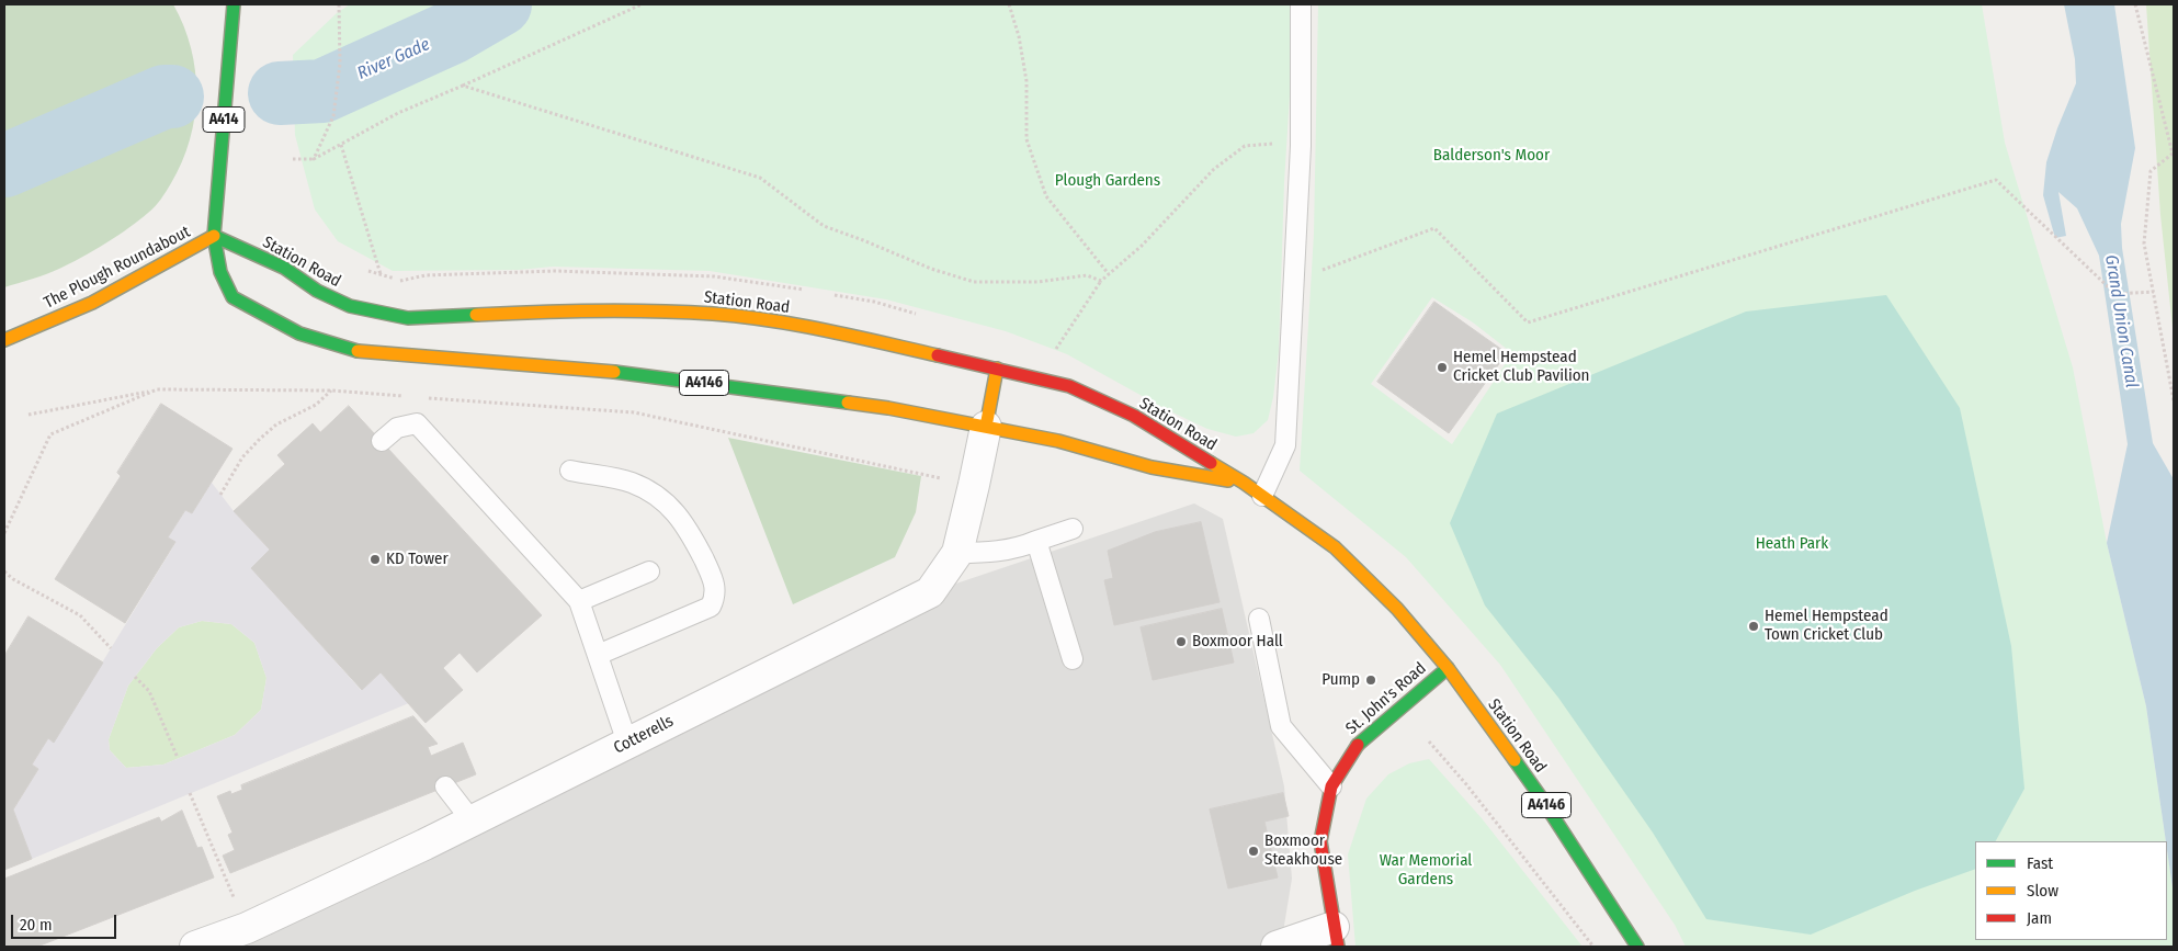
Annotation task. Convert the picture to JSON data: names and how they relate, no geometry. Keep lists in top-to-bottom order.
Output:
{
  "streets": {
    "main road": [
      "A414",
      "Station Road",
      "The Plough Roundabout",
      "A4146",
      "St. John's Road"
    ],
    "street": ["Cotterells"]
  },
  "crossings": [
    ["Station Road", "The Plough Roundabout"],
    ["Station Road", "St. John's Road"],
    ["Station Road", "Cotterells"]
  ],
  "water": ["River Gade", "Grand Union Canal"],
  "parks": [
    "Balderson's Moor",
    "Plough Gardens",
    "Heath Park",
    "War Memorial Gardens"
  ],
  "places": [
    "Hemel Hempstead Cricket Club Pavilion",
    "KD Tower",
    "Hemel Hempstead Town Cricket Club",
    "Boxmoor Hall",
    "Pump",
    "Boxmoor Steakhouse"
  ],
  "legend": ["Fast", "Slow", "Jam"],
  "scale_bar": "20 m"
}
